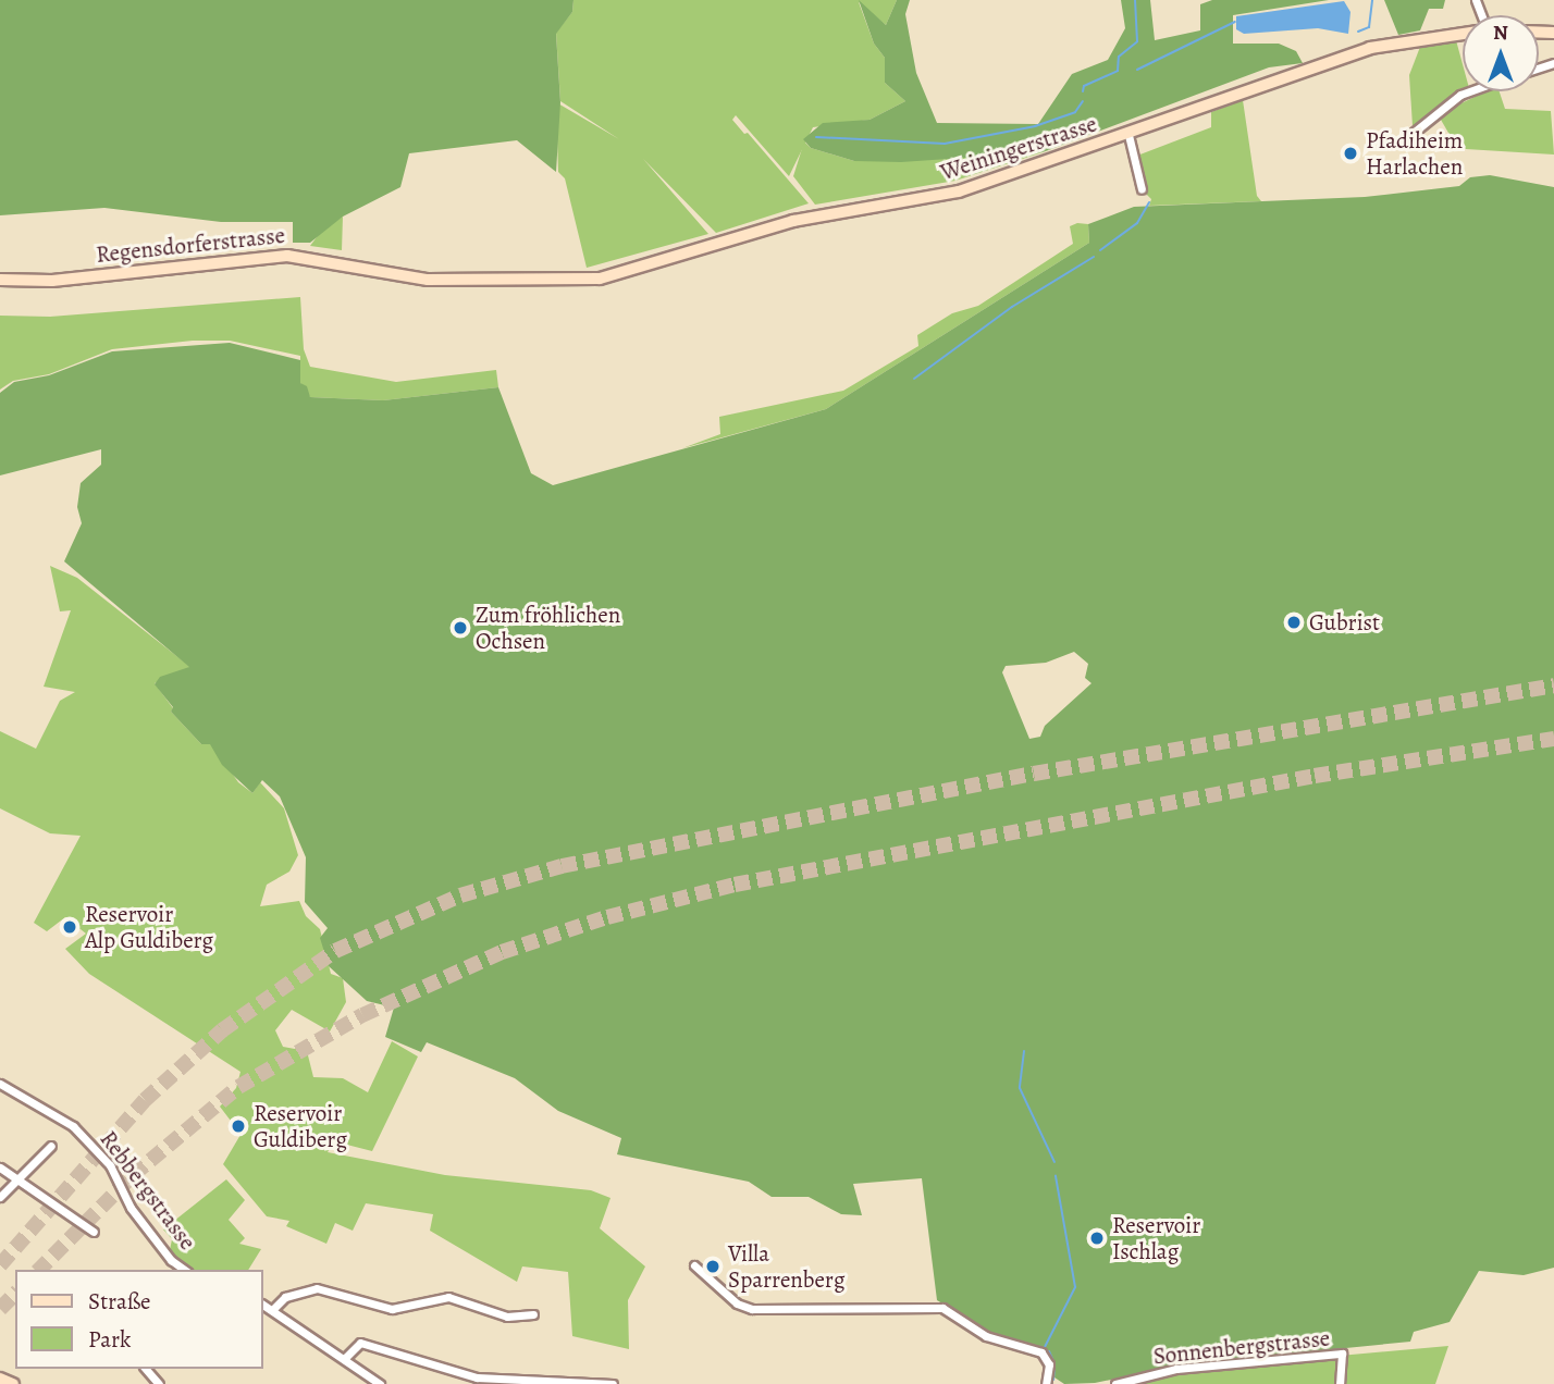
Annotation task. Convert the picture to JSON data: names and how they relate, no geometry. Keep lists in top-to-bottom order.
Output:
{
  "streets": {
    "street": [
      "Weiningerstrasse",
      "Regensdorferstrasse",
      "Rebbergstrasse",
      "Sonnenbergstrasse"
    ]
  },
  "crossings": [
    ["Weiningerstrasse", "Regensdorferstrasse"]
  ],
  "places": [
    "Pfadiheim Harlachen",
    "Gubrist",
    "Zum fröhlichen Ochsen",
    "Reservoir Alp Guldiberg",
    "Reservoir Guldiberg",
    "Reservoir Ischlag",
    "Villa Sparrenberg"
  ],
  "legend": ["Straße", "Park"],
  "north": "top"
}
